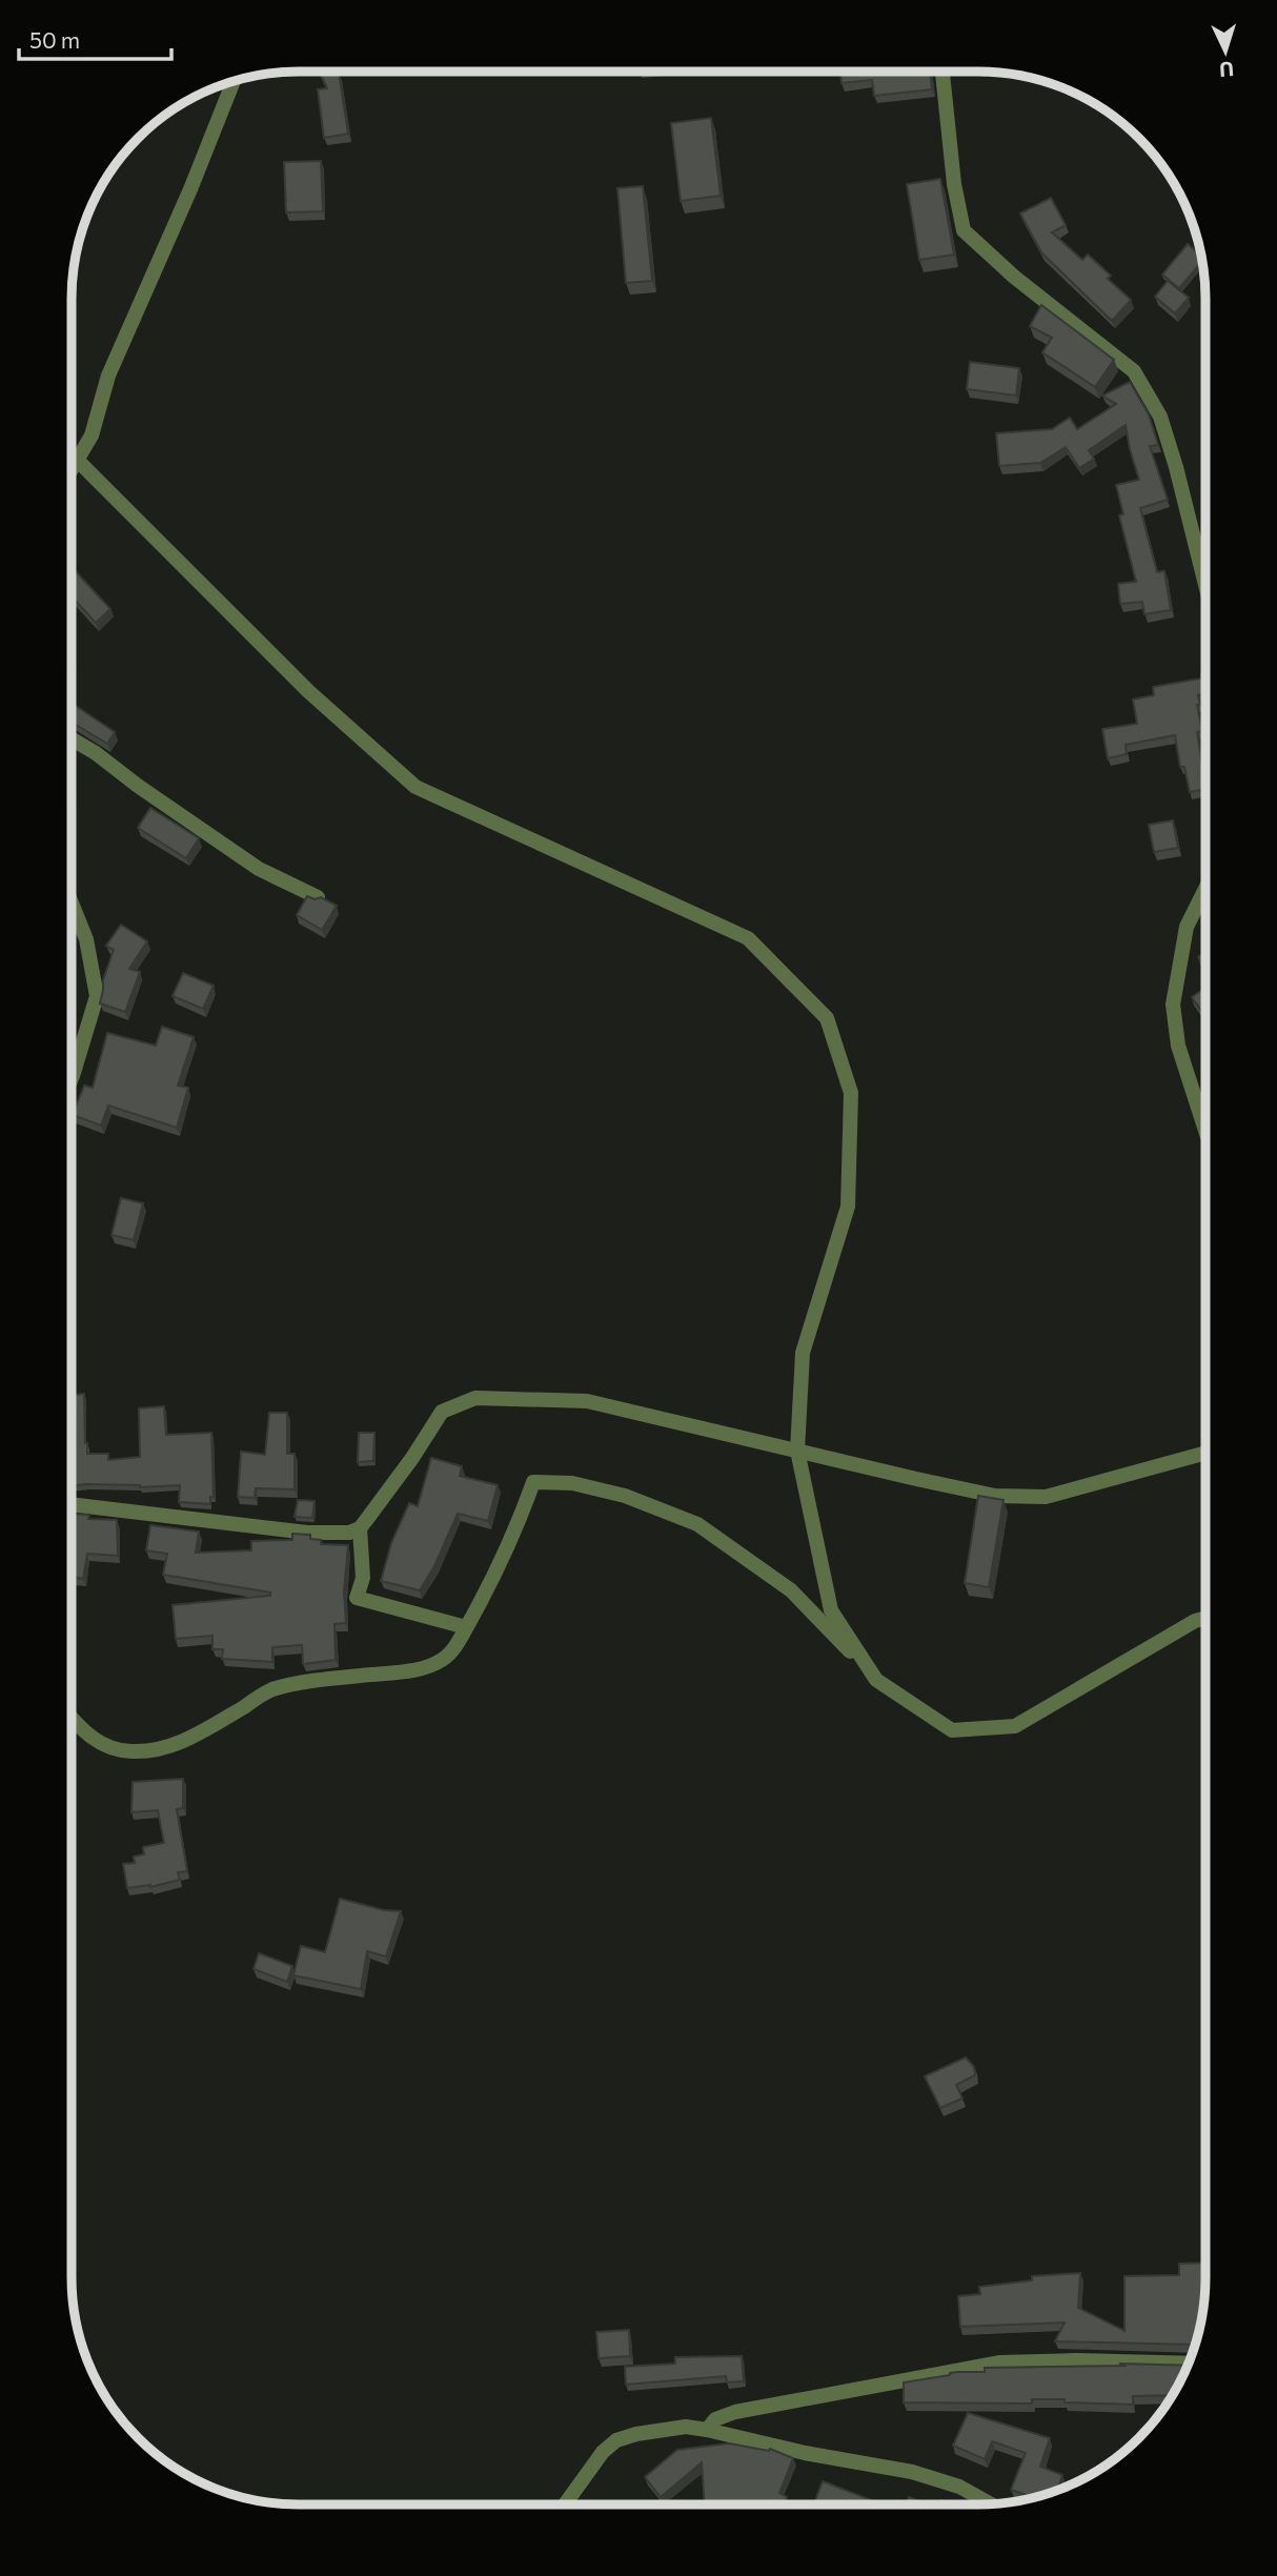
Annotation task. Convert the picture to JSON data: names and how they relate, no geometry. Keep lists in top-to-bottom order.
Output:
{
  "scale_bar": "50 m",
  "north": "bottom"
}
